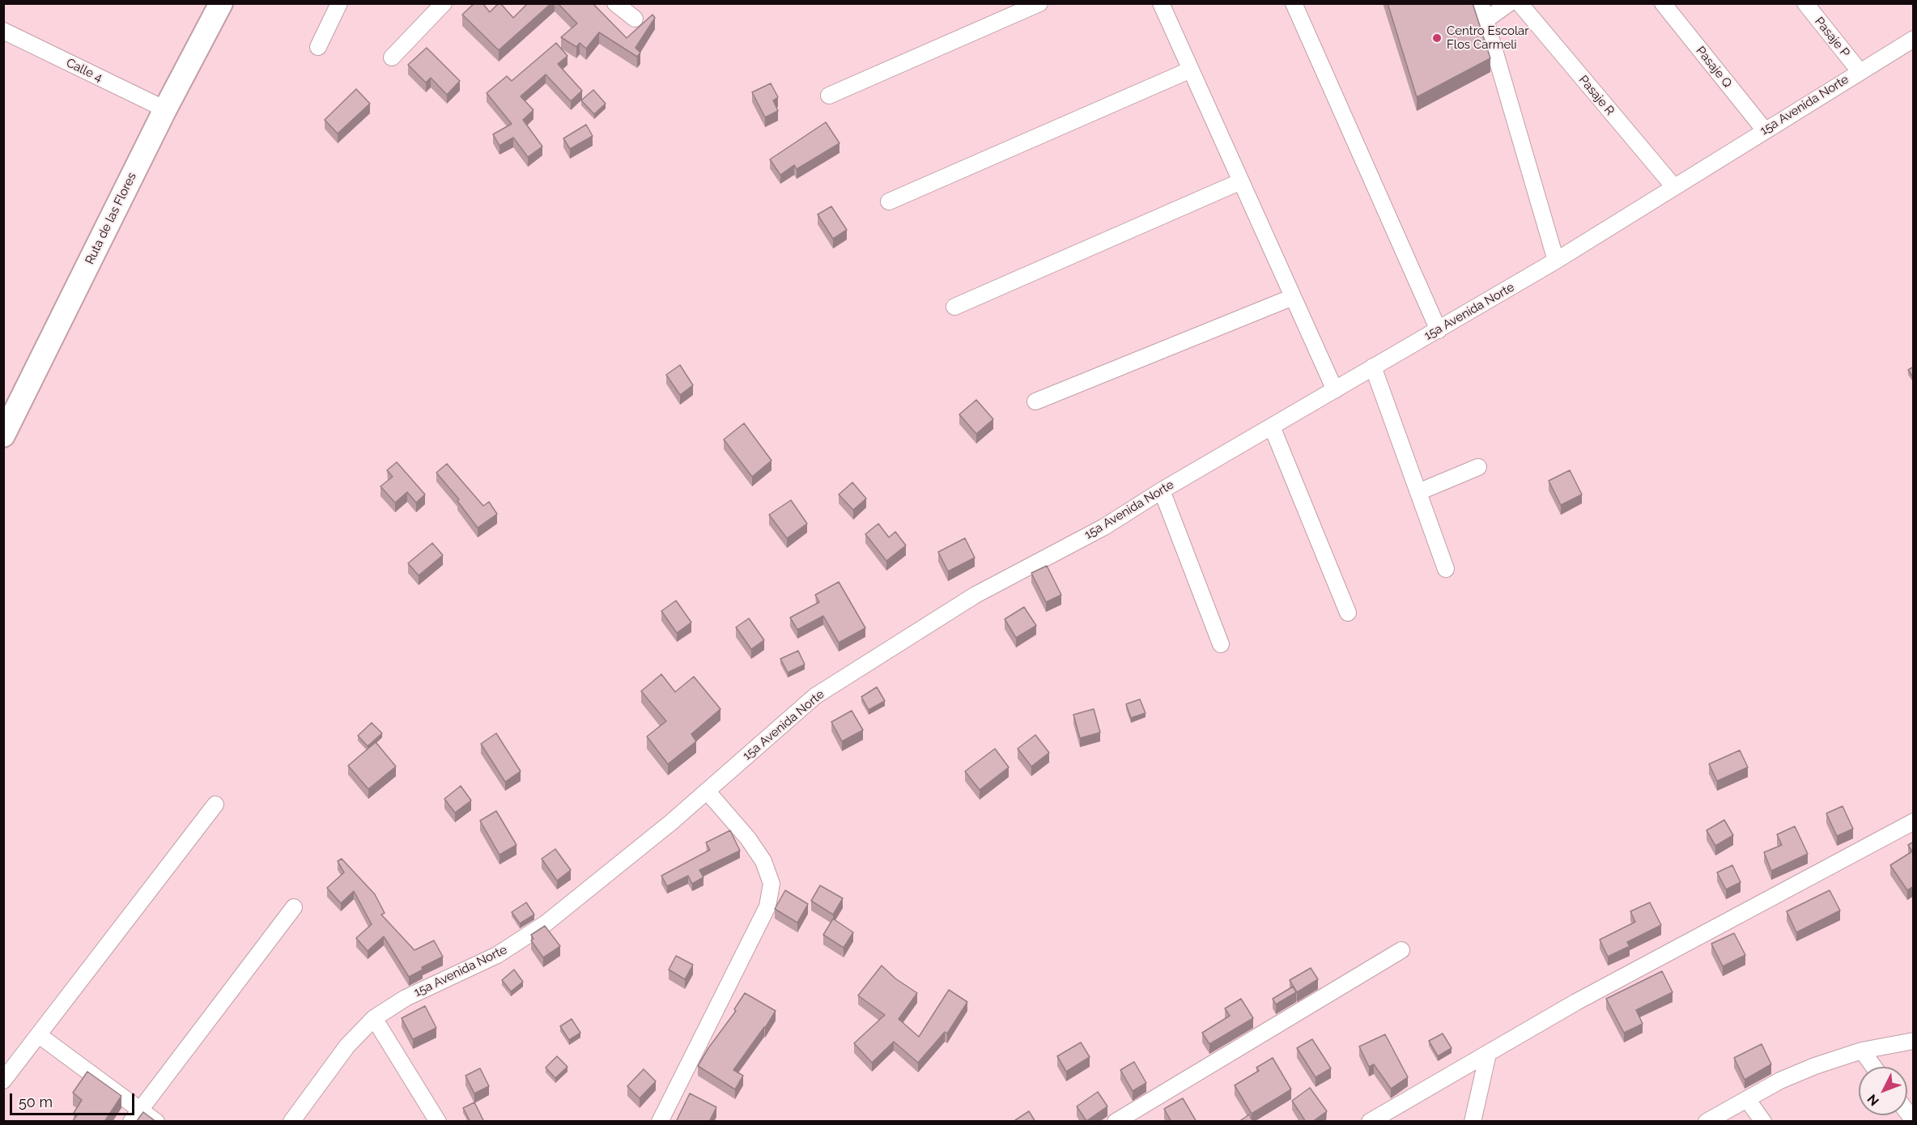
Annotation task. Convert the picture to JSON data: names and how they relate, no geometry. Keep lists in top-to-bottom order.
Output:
{
  "streets": {
    "main road": ["Ruta de las Flores"],
    "street": [
      "Pasaje P",
      "Pasaje Q",
      "Calle 4",
      "Pasaje R",
      "15a Avenida Norte"
    ]
  },
  "crossings": [
    ["Pasaje P", "15a Avenida Norte"],
    ["Pasaje Q", "15a Avenida Norte"],
    ["Calle 4", "Ruta de las Flores"],
    ["Pasaje R", "15a Avenida Norte"]
  ],
  "places": ["Centro Escolar Flos Carmeli"],
  "scale_bar": "50 m",
  "north": "bottom left"
}
